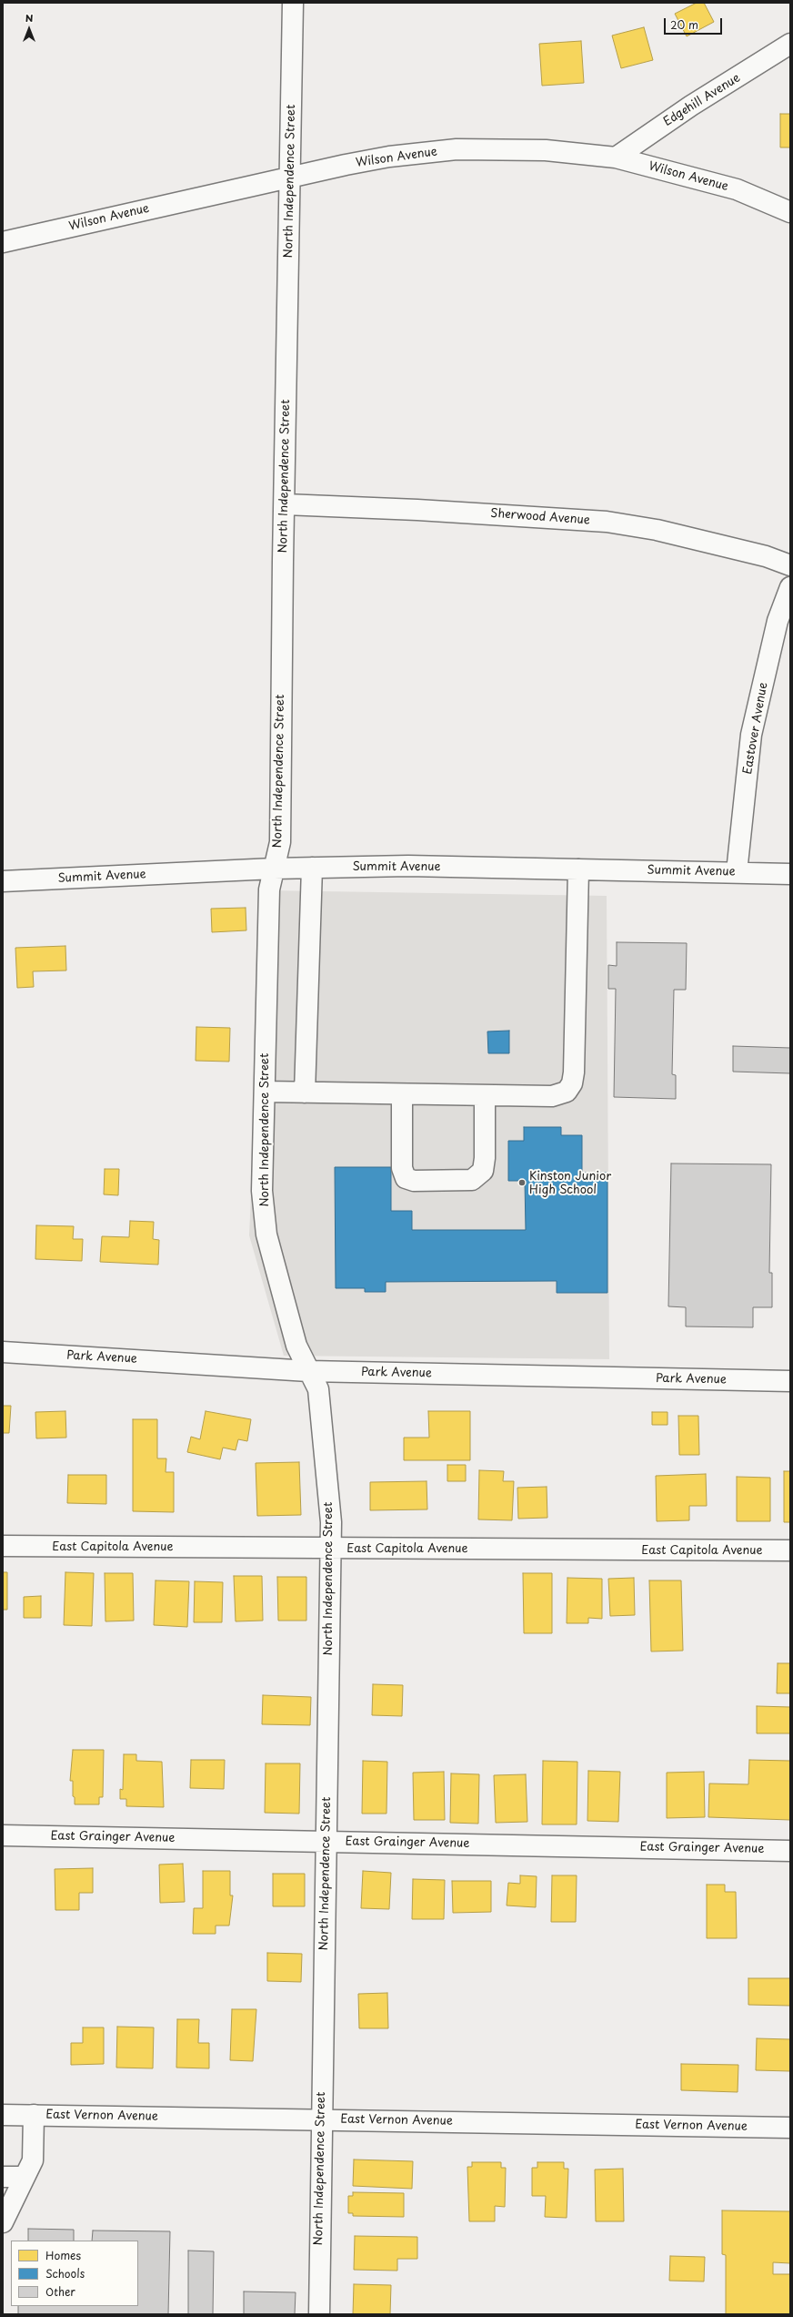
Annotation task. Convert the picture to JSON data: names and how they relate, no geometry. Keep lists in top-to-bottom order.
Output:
{
  "streets": {
    "street": [
      "Edgehill Avenue",
      "Wilson Avenue",
      "North Independence Street",
      "Sherwood Avenue",
      "Eastover Avenue",
      "Summit Avenue",
      "Park Avenue",
      "East Capitola Avenue",
      "East Grainger Avenue",
      "East Vernon Avenue"
    ]
  },
  "crossings": [
    ["Edgehill Avenue", "Wilson Avenue"],
    ["Wilson Avenue", "North Independence Street"],
    ["North Independence Street", "Sherwood Avenue"],
    ["North Independence Street", "Summit Avenue"],
    ["North Independence Street", "Park Avenue"],
    ["North Independence Street", "East Capitola Avenue"],
    ["North Independence Street", "East Grainger Avenue"],
    ["North Independence Street", "East Vernon Avenue"],
    ["Eastover Avenue", "Summit Avenue"]
  ],
  "places": ["Kinston Junior High School"],
  "legend": ["Homes", "Schools", "Other"],
  "scale_bar": "20 m",
  "north": "top"
}
